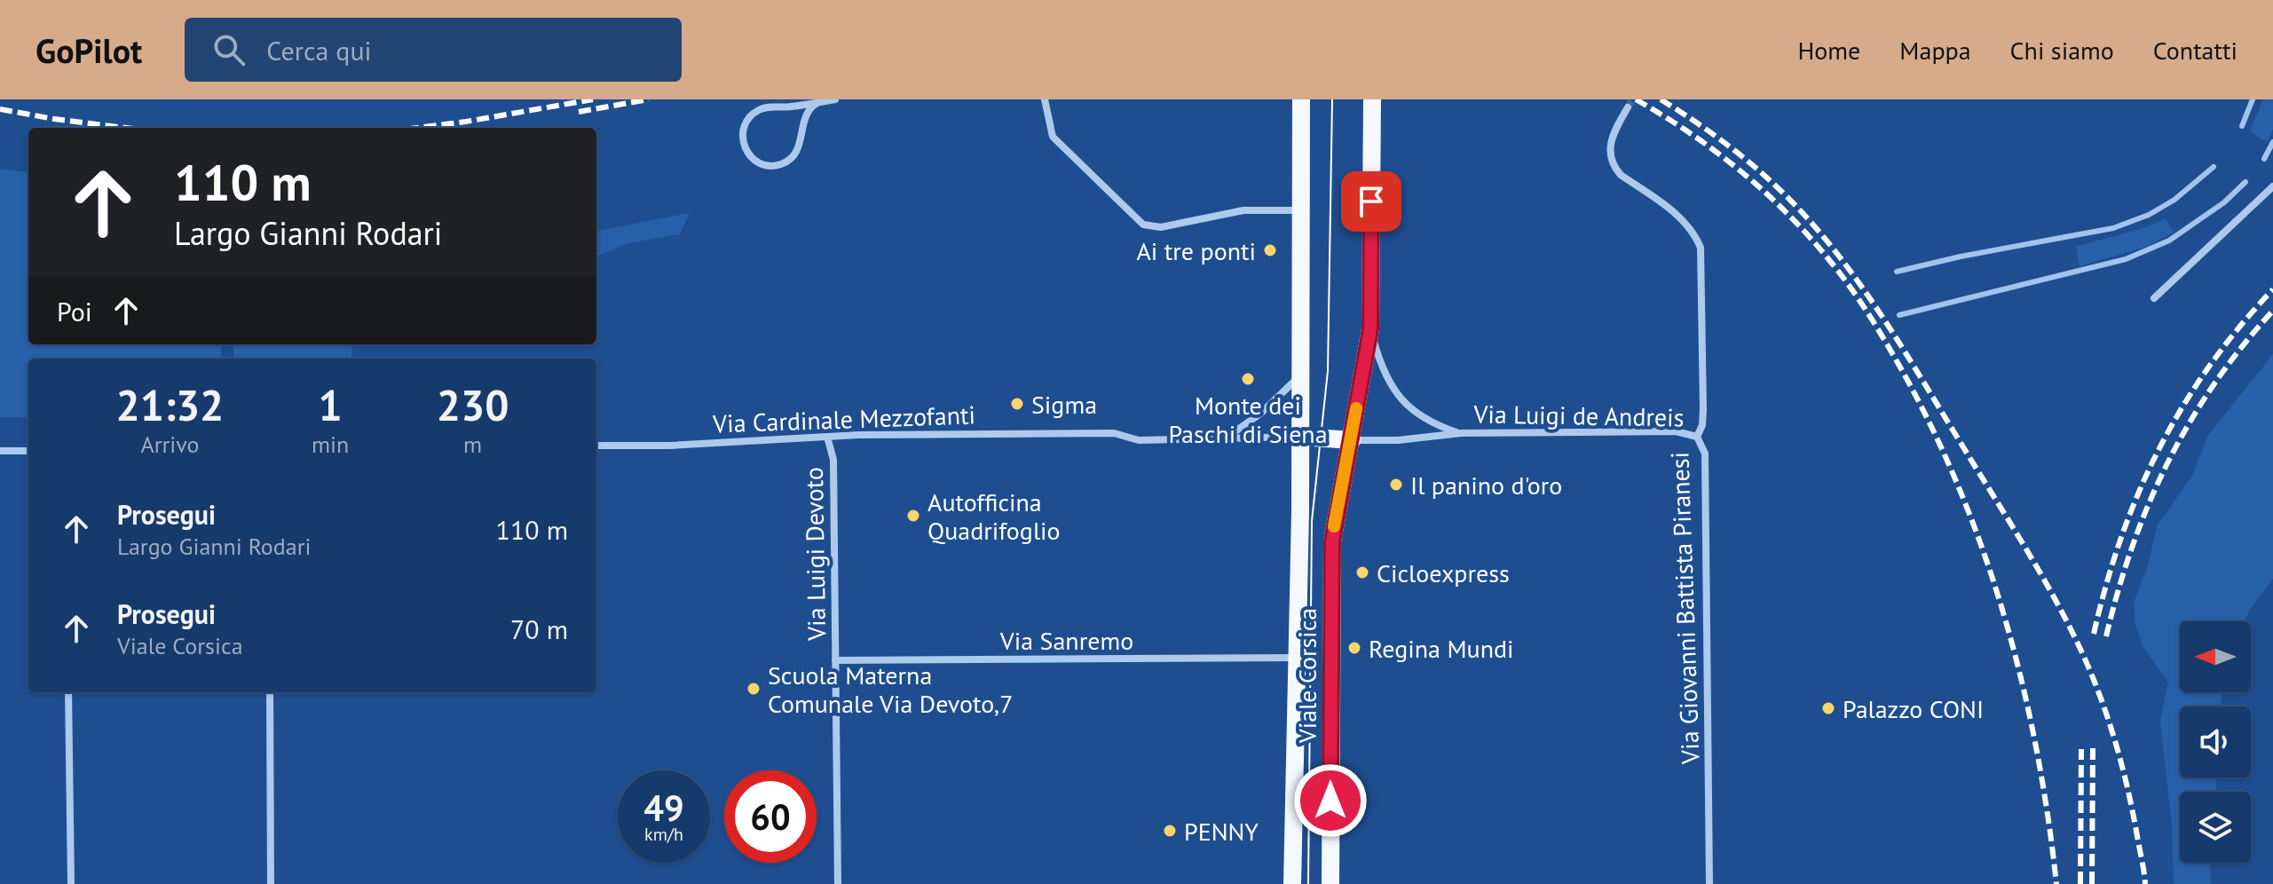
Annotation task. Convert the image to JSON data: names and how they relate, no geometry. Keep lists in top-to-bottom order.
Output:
{
  "streets": {
    "main road": ["Viale Corsica"],
    "street": [
      "Via Luigi de Andreis",
      "Via Cardinale Mezzofanti",
      "Via Luigi Devoto",
      "Via Giovanni Battista Piranesi",
      "Via Sanremo"
    ]
  },
  "crossings": [
    ["Via Luigi de Andreis", "Via Giovanni Battista Piranesi"],
    ["Via Luigi de Andreis", "Viale Corsica"],
    ["Via Cardinale Mezzofanti", "Via Luigi Devoto"],
    ["Via Cardinale Mezzofanti", "Viale Corsica"],
    ["Via Luigi Devoto", "Via Sanremo"],
    ["Via Sanremo", "Viale Corsica"]
  ],
  "places": [
    "Ai tre ponti",
    "Monte dei Paschi di Siena",
    "Sigma",
    "Il panino d'oro",
    "Autofficina Quadrifoglio",
    "Cicloexpress",
    "Regina Mundi",
    "Scuola Materna Comunale Via Devoto,7",
    "Palazzo CONI",
    "PENNY"
  ],
  "north": "left",
  "page": {
    "header": "GoPilot",
    "search": "Cerca qui",
    "nav": [
      "Home",
      "Mappa",
      "Chi siamo",
      "Contatti"
    ],
    "turn": ["110 m", "Largo Gianni Rodari"],
    "then": "Poi",
    "eta": [
      "21:32",
      "Arrivo",
      "1",
      "min",
      "230",
      "m"
    ],
    "list": [
      {
        "name": "Prosegui",
        "note": "Largo Gianni Rodari",
        "value": "110 m"
      },
      {
        "name": "Prosegui",
        "note": "Viale Corsica",
        "value": "70 m"
      }
    ],
    "speed": "49 km/h",
    "limit": "60"
  }
}
